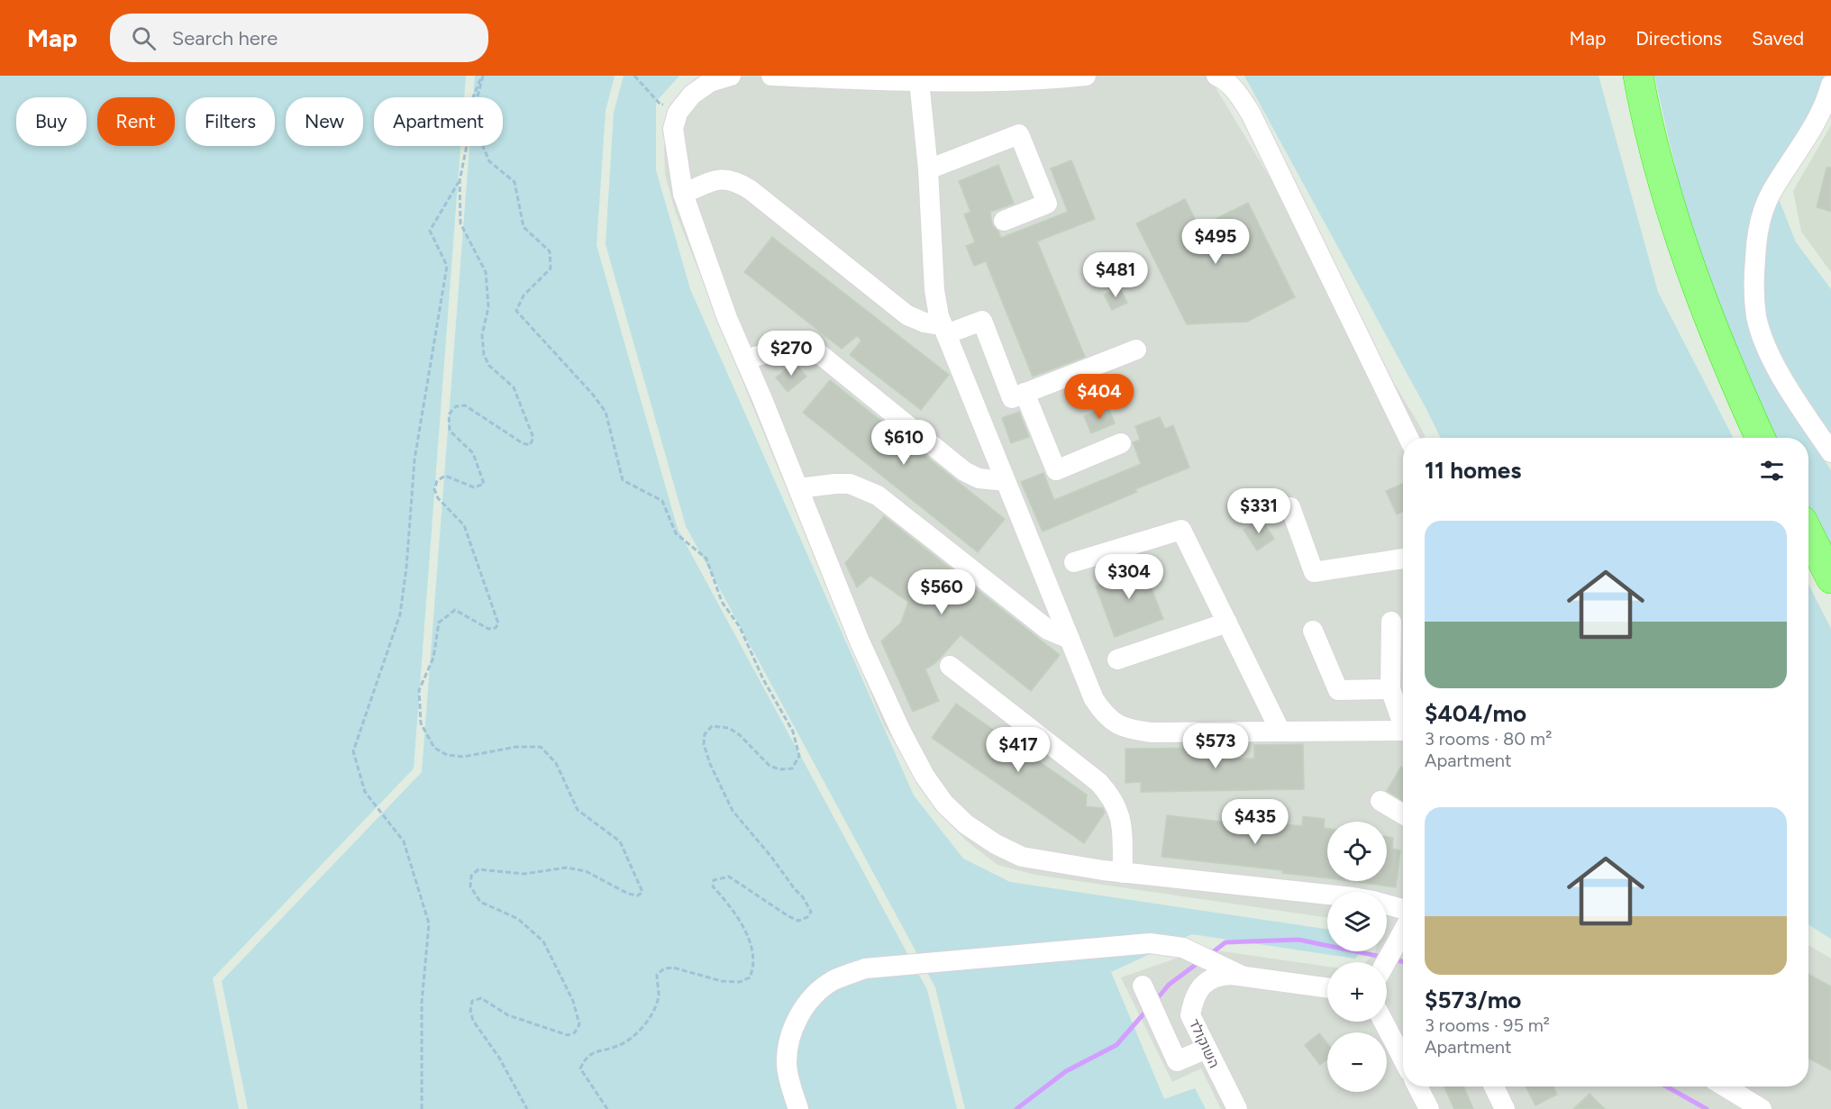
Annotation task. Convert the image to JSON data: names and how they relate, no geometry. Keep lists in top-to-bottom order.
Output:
{
  "streets": {
    "street": ["השוקולד"]
  },
  "page": {
    "header": "Map",
    "search": "Search here",
    "nav": ["Map", "Directions", "Saved"],
    "chip": [
      "Buy",
      "Rent",
      "Filters",
      "New",
      "Apartment"
    ],
    "price": [
      "$495",
      "$481",
      "$270",
      "$404",
      "$610",
      "$331",
      "$304",
      "$560",
      "$573",
      "$417",
      "$435"
    ],
    "heading": "11 homes",
    "list": [
      {
        "name": "$404/mo",
        "note": "3 rooms · 80 m² · Apartment"
      },
      {
        "name": "$573/mo",
        "note": "3 rooms · 95 m² · Apartment"
      }
    ],
    "map_buttons": ["+", "−"]
  }
}
